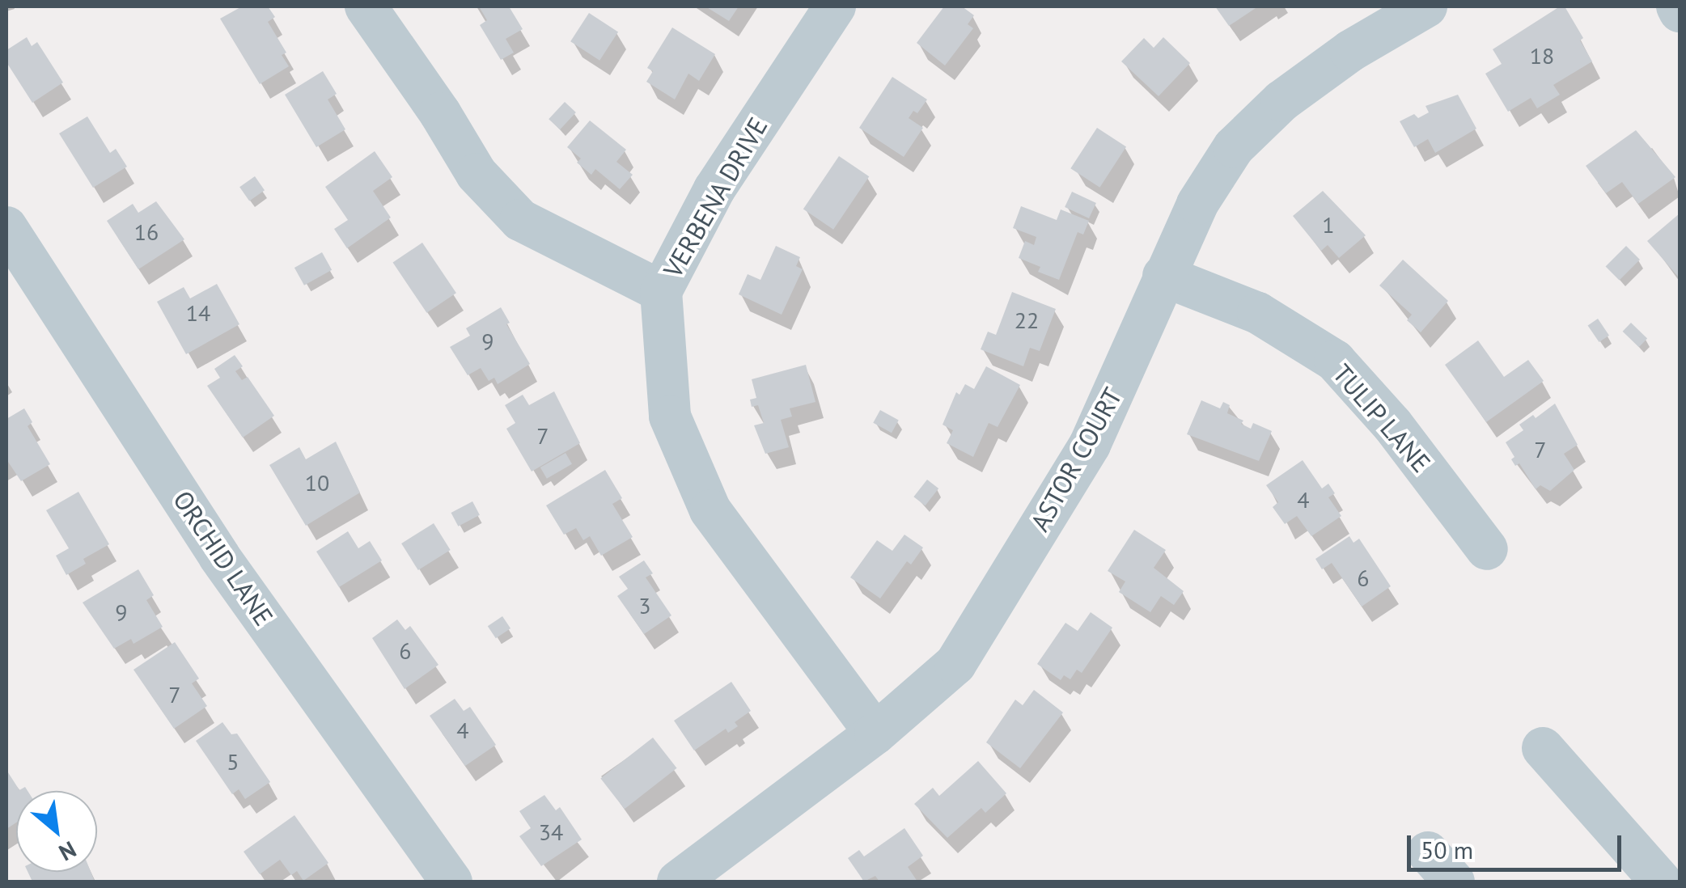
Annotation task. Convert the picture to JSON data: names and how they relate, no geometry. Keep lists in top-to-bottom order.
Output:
{
  "streets": {
    "street": [
      "VERBENA DRIVE",
      "TULIP LANE",
      "ASTOR COURT",
      "ORCHID LANE"
    ]
  },
  "crossings": [
    ["VERBENA DRIVE", "ASTOR COURT"],
    ["TULIP LANE", "ASTOR COURT"]
  ],
  "house_numbers": [
    "18",
    "1",
    "16",
    "14",
    "22",
    "9",
    "7",
    "7",
    "10",
    "4",
    "6",
    "3",
    "9",
    "6",
    "7",
    "4",
    "5",
    "34"
  ],
  "scale_bar": "50 m",
  "north": "bottom right"
}
